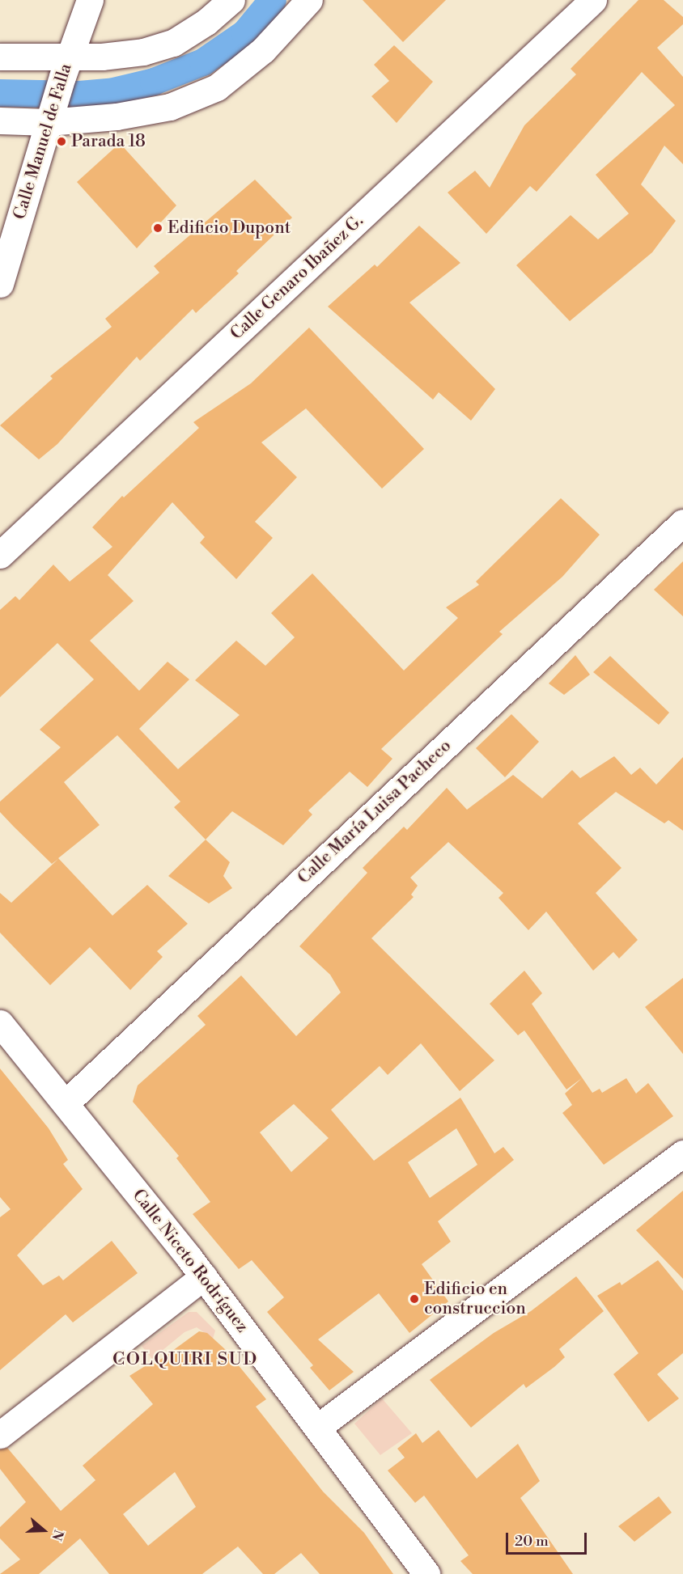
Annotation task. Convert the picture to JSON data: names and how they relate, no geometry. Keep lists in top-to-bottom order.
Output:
{
  "streets": {
    "street": [
      "Calle Manuel de Falla",
      "Calle Genaro Ibañez G.",
      "Calle María Luisa Pacheco",
      "Calle Niceto Rodríguez"
    ]
  },
  "crossings": [
    ["Calle María Luisa Pacheco", "Calle Niceto Rodríguez"]
  ],
  "districts": ["COLQUIRI SUD"],
  "places": ["Parada 18", "Edificio Dupont", "Edificio en construccion"],
  "scale_bar": "20 m",
  "north": "right"
}
